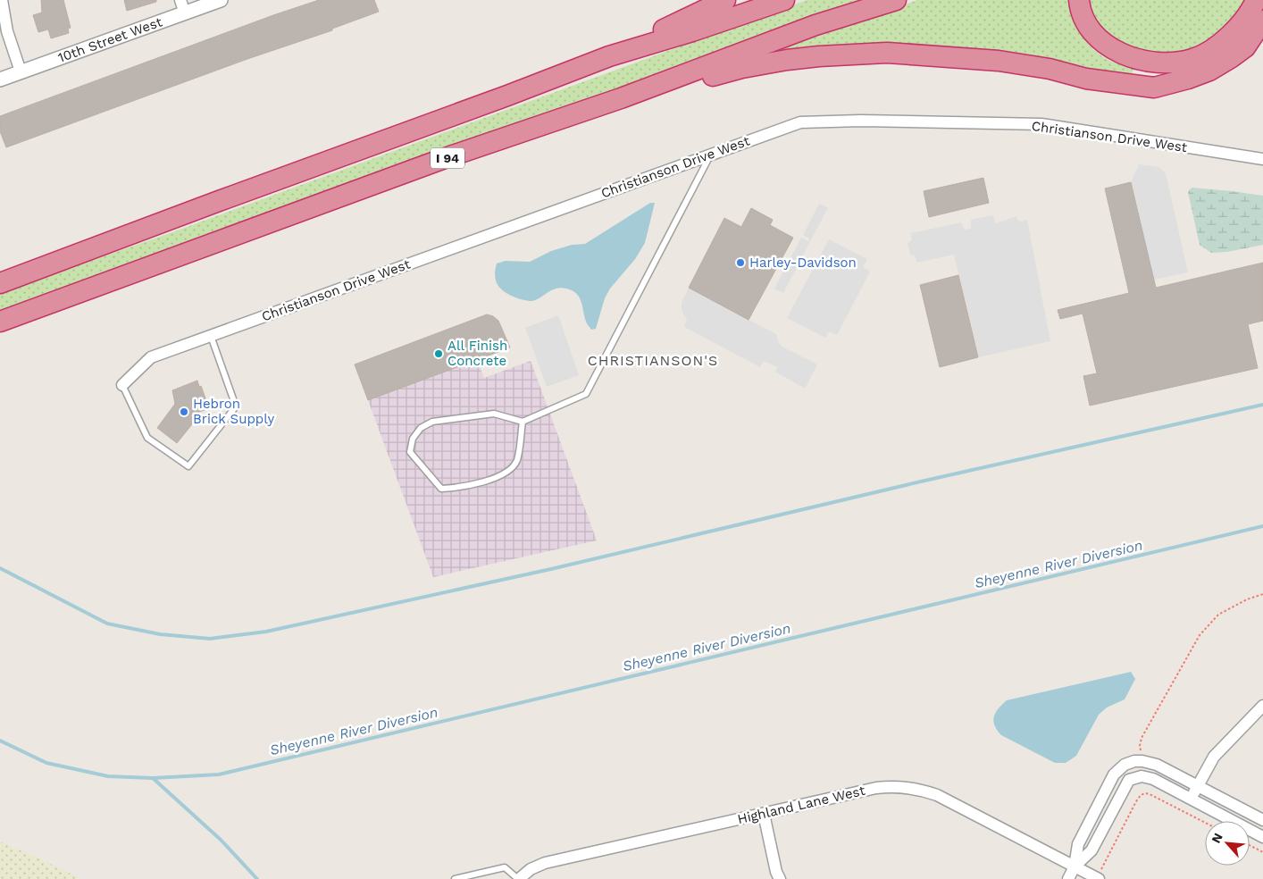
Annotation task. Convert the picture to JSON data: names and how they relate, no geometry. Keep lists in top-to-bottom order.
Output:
{
  "streets": {
    "highway": ["I 94"],
    "street": ["10th Street West", "Christianson Drive West", "Highland Lane West"]
  },
  "districts": ["CHRISTIANSON'S"],
  "water": ["Sheyenne River Diversion"],
  "places": ["Harley-Davidson", "All Finish Concrete", "Hebron Brick Supply"],
  "north": "top left"
}
